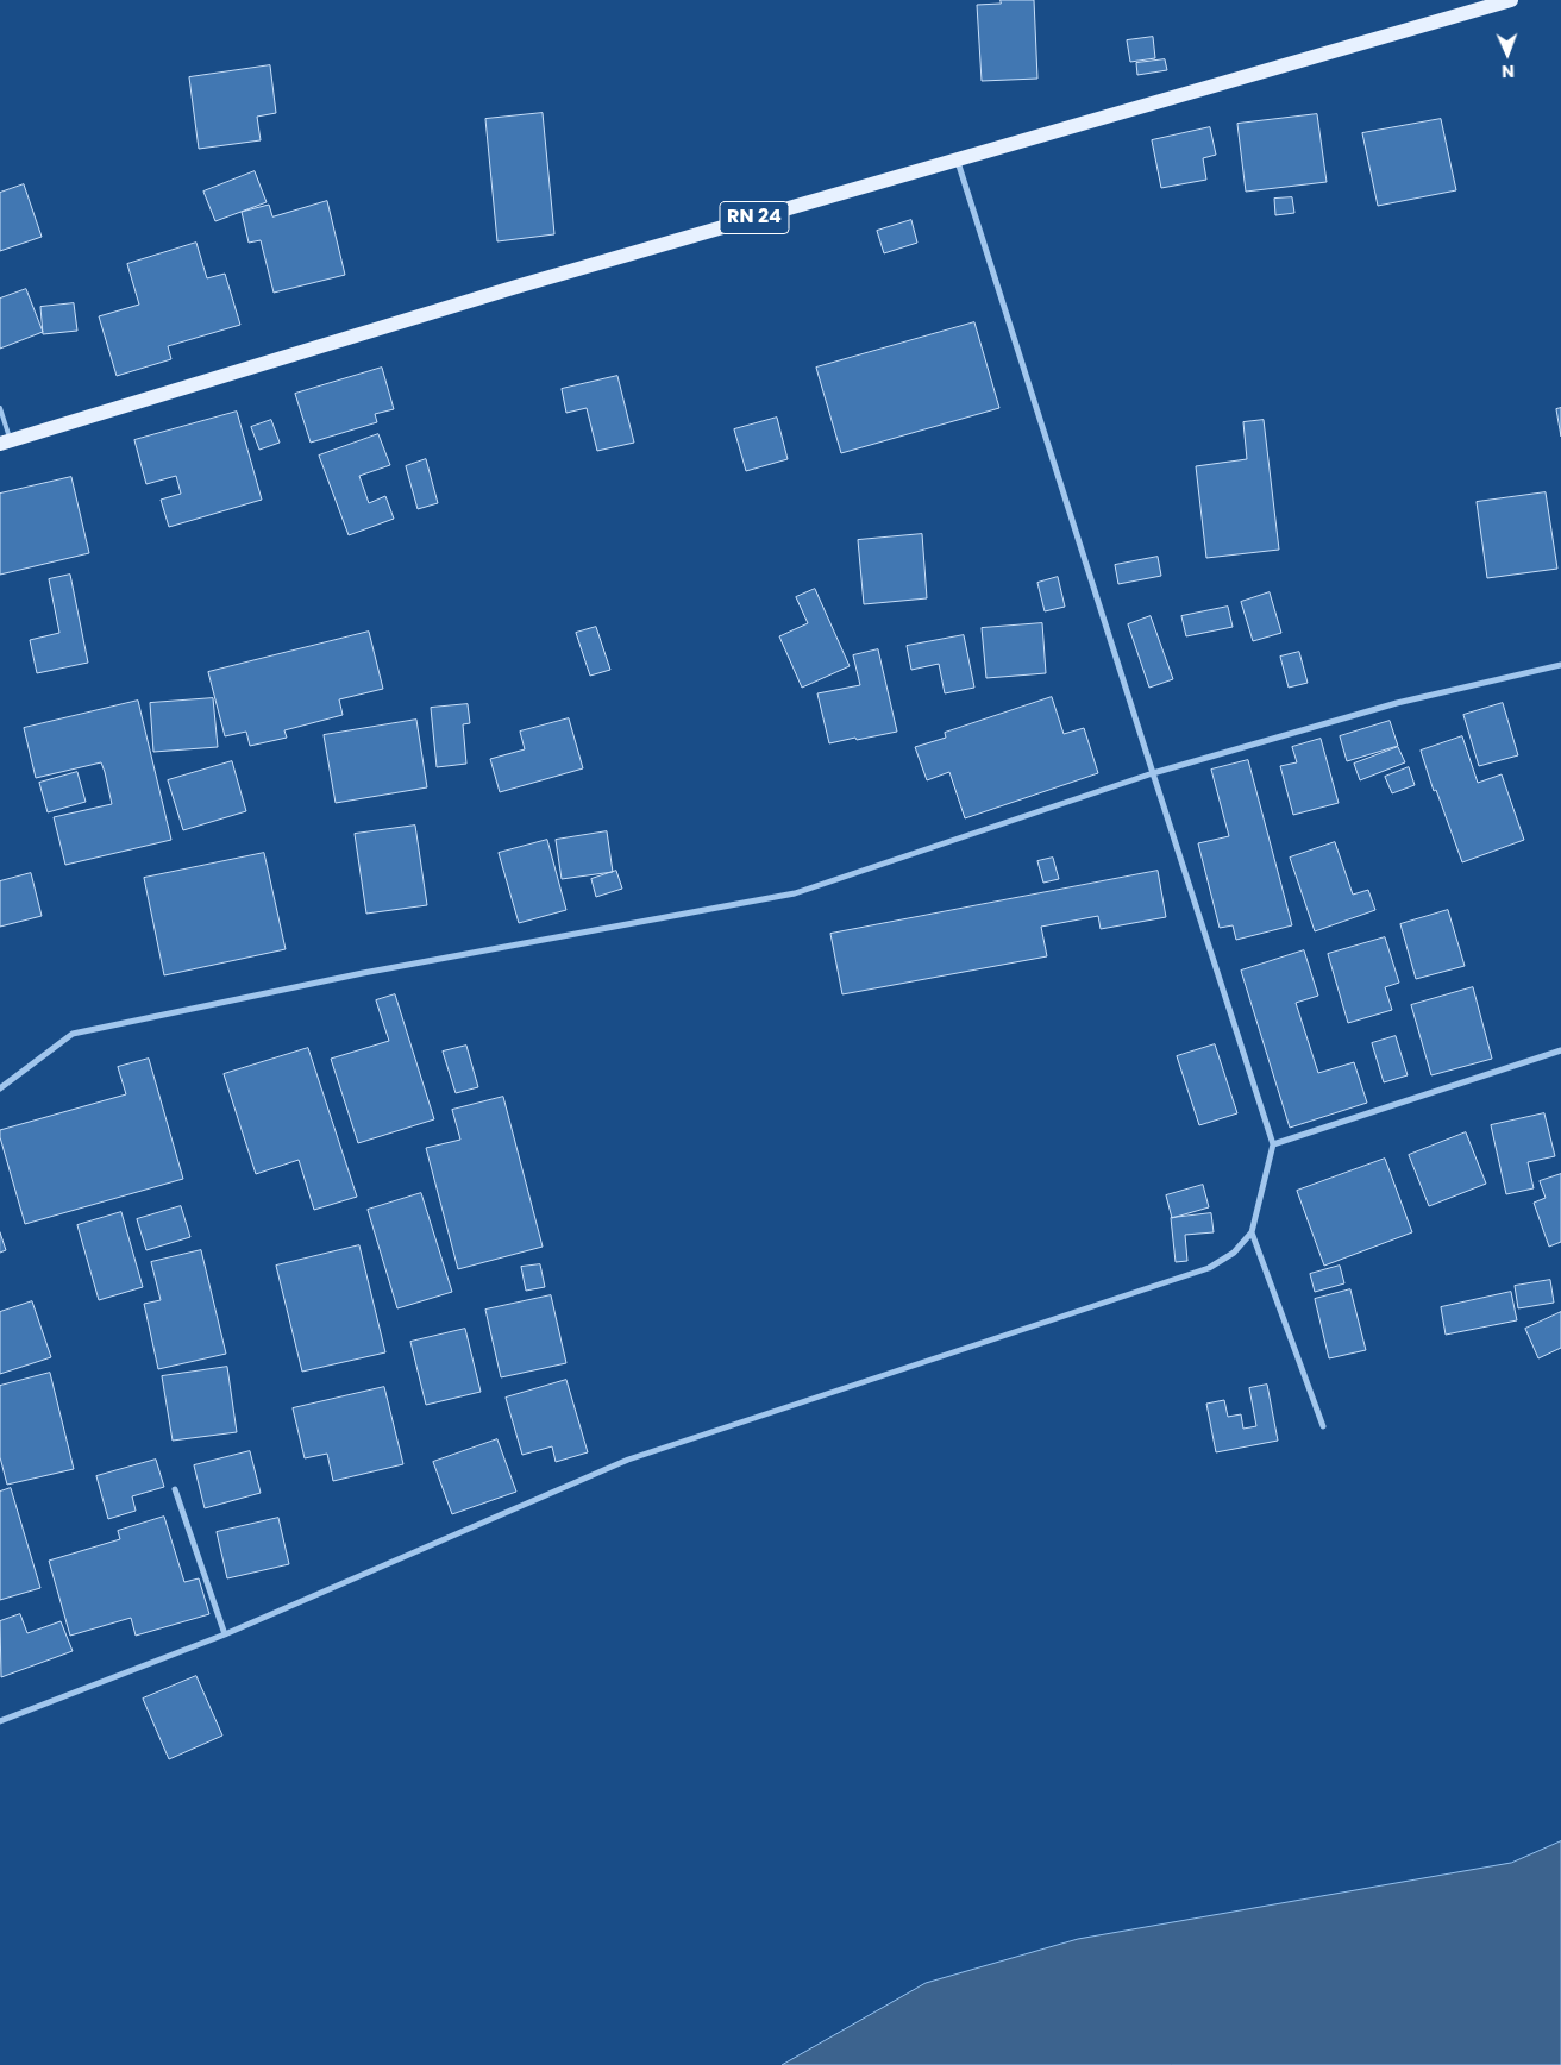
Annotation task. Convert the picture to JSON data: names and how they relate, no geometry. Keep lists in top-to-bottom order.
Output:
{
  "streets": {
    "main road": ["RN 24"]
  },
  "north": "bottom"
}
